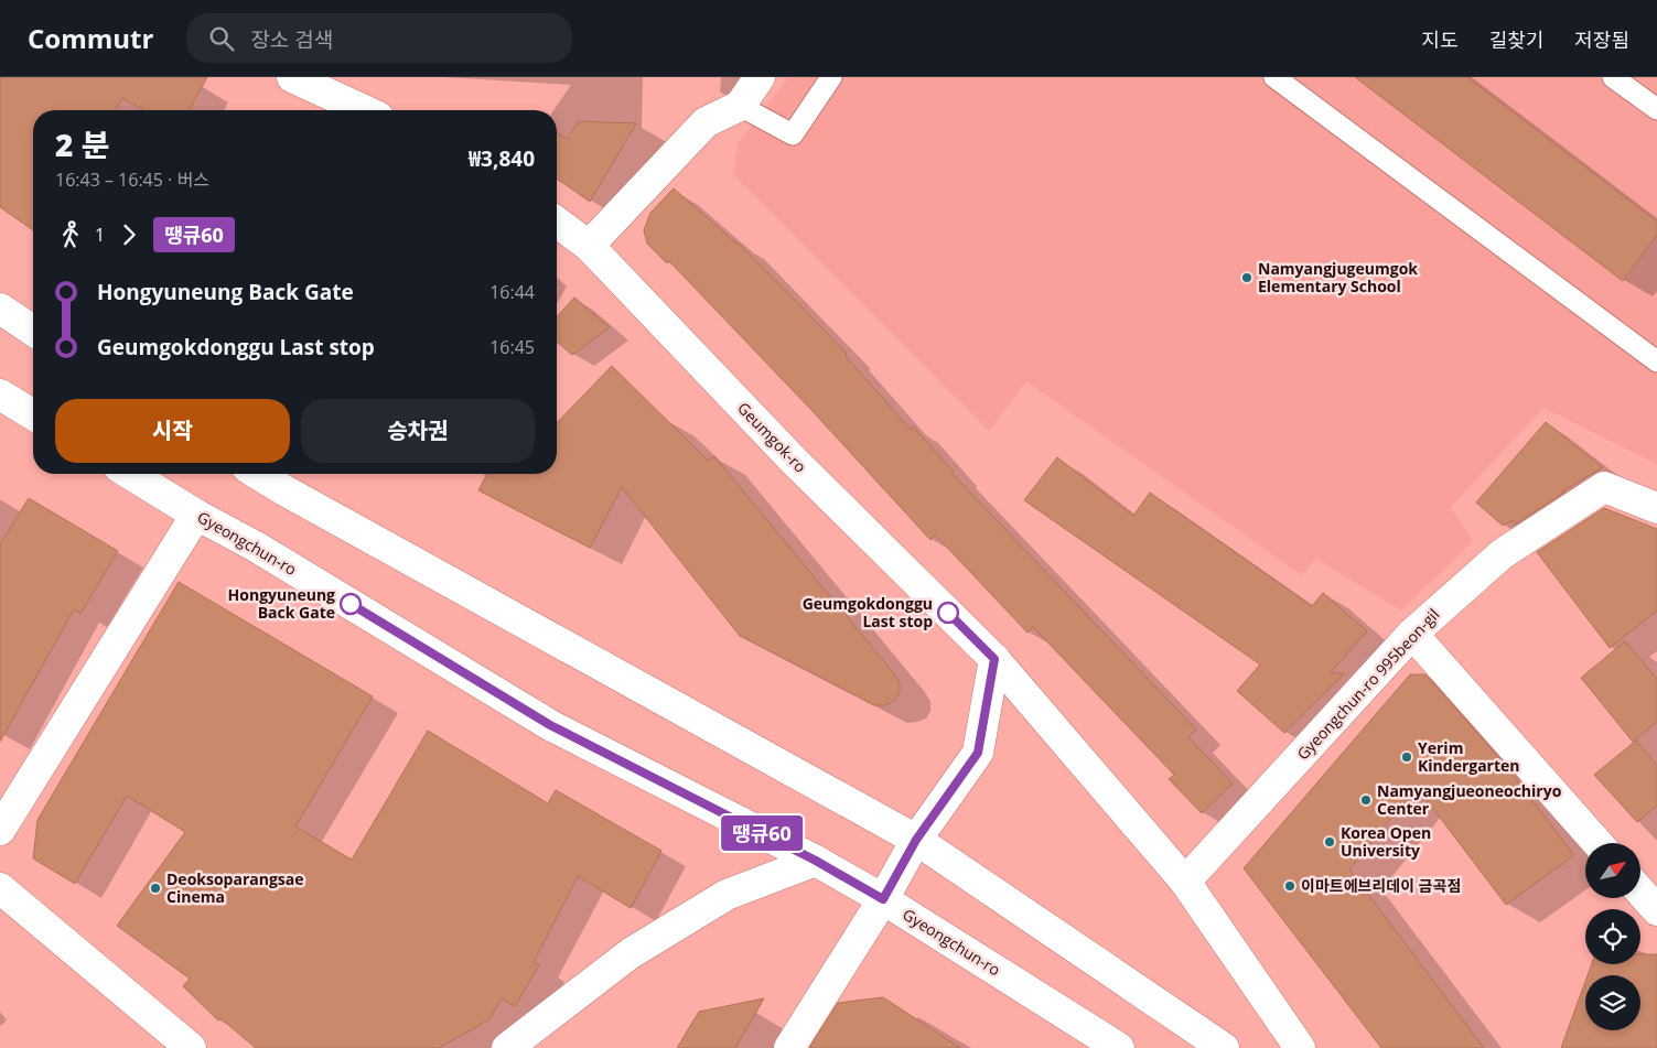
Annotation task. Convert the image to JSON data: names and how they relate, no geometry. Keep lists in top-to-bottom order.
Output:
{
  "streets": {
    "street": ["Geumgok-ro", "Gyeongchun-ro", "Gyeongchun-ro 995beon-gil"]
  },
  "crossings": [
    ["Geumgok-ro", "Gyeongchun-ro 995beon-gil"]
  ],
  "places": [
    "Namyangjugeumgok Elementary School",
    "Hongyuneung Back Gate",
    "Geumgokdonggu Last stop",
    "Yerim Kindergarten",
    "Namyangjueoneochiryo Center",
    "Korea Open University",
    "이마트에브리데이 금곡점",
    "Deoksoparangsae Cinema"
  ],
  "lines": ["bus line 땡큐60"],
  "north": "top right",
  "page": {
    "header": "Commutr",
    "search": "장소 검색",
    "nav": ["지도", "길찾기", "저장됨"],
    "on_map": "땡큐60",
    "heading": ["2 분", "16:43 – 16:45 · 버스", "₩3,840"],
    "legs": ["1", "땡큐60"],
    "list": [
      {
        "name": "Hongyuneung Back Gate",
        "value": "16:44"
      },
      {
        "name": "Geumgokdonggu Last stop",
        "value": "16:45"
      }
    ],
    "buttons": ["시작", "승차권"]
  }
}
